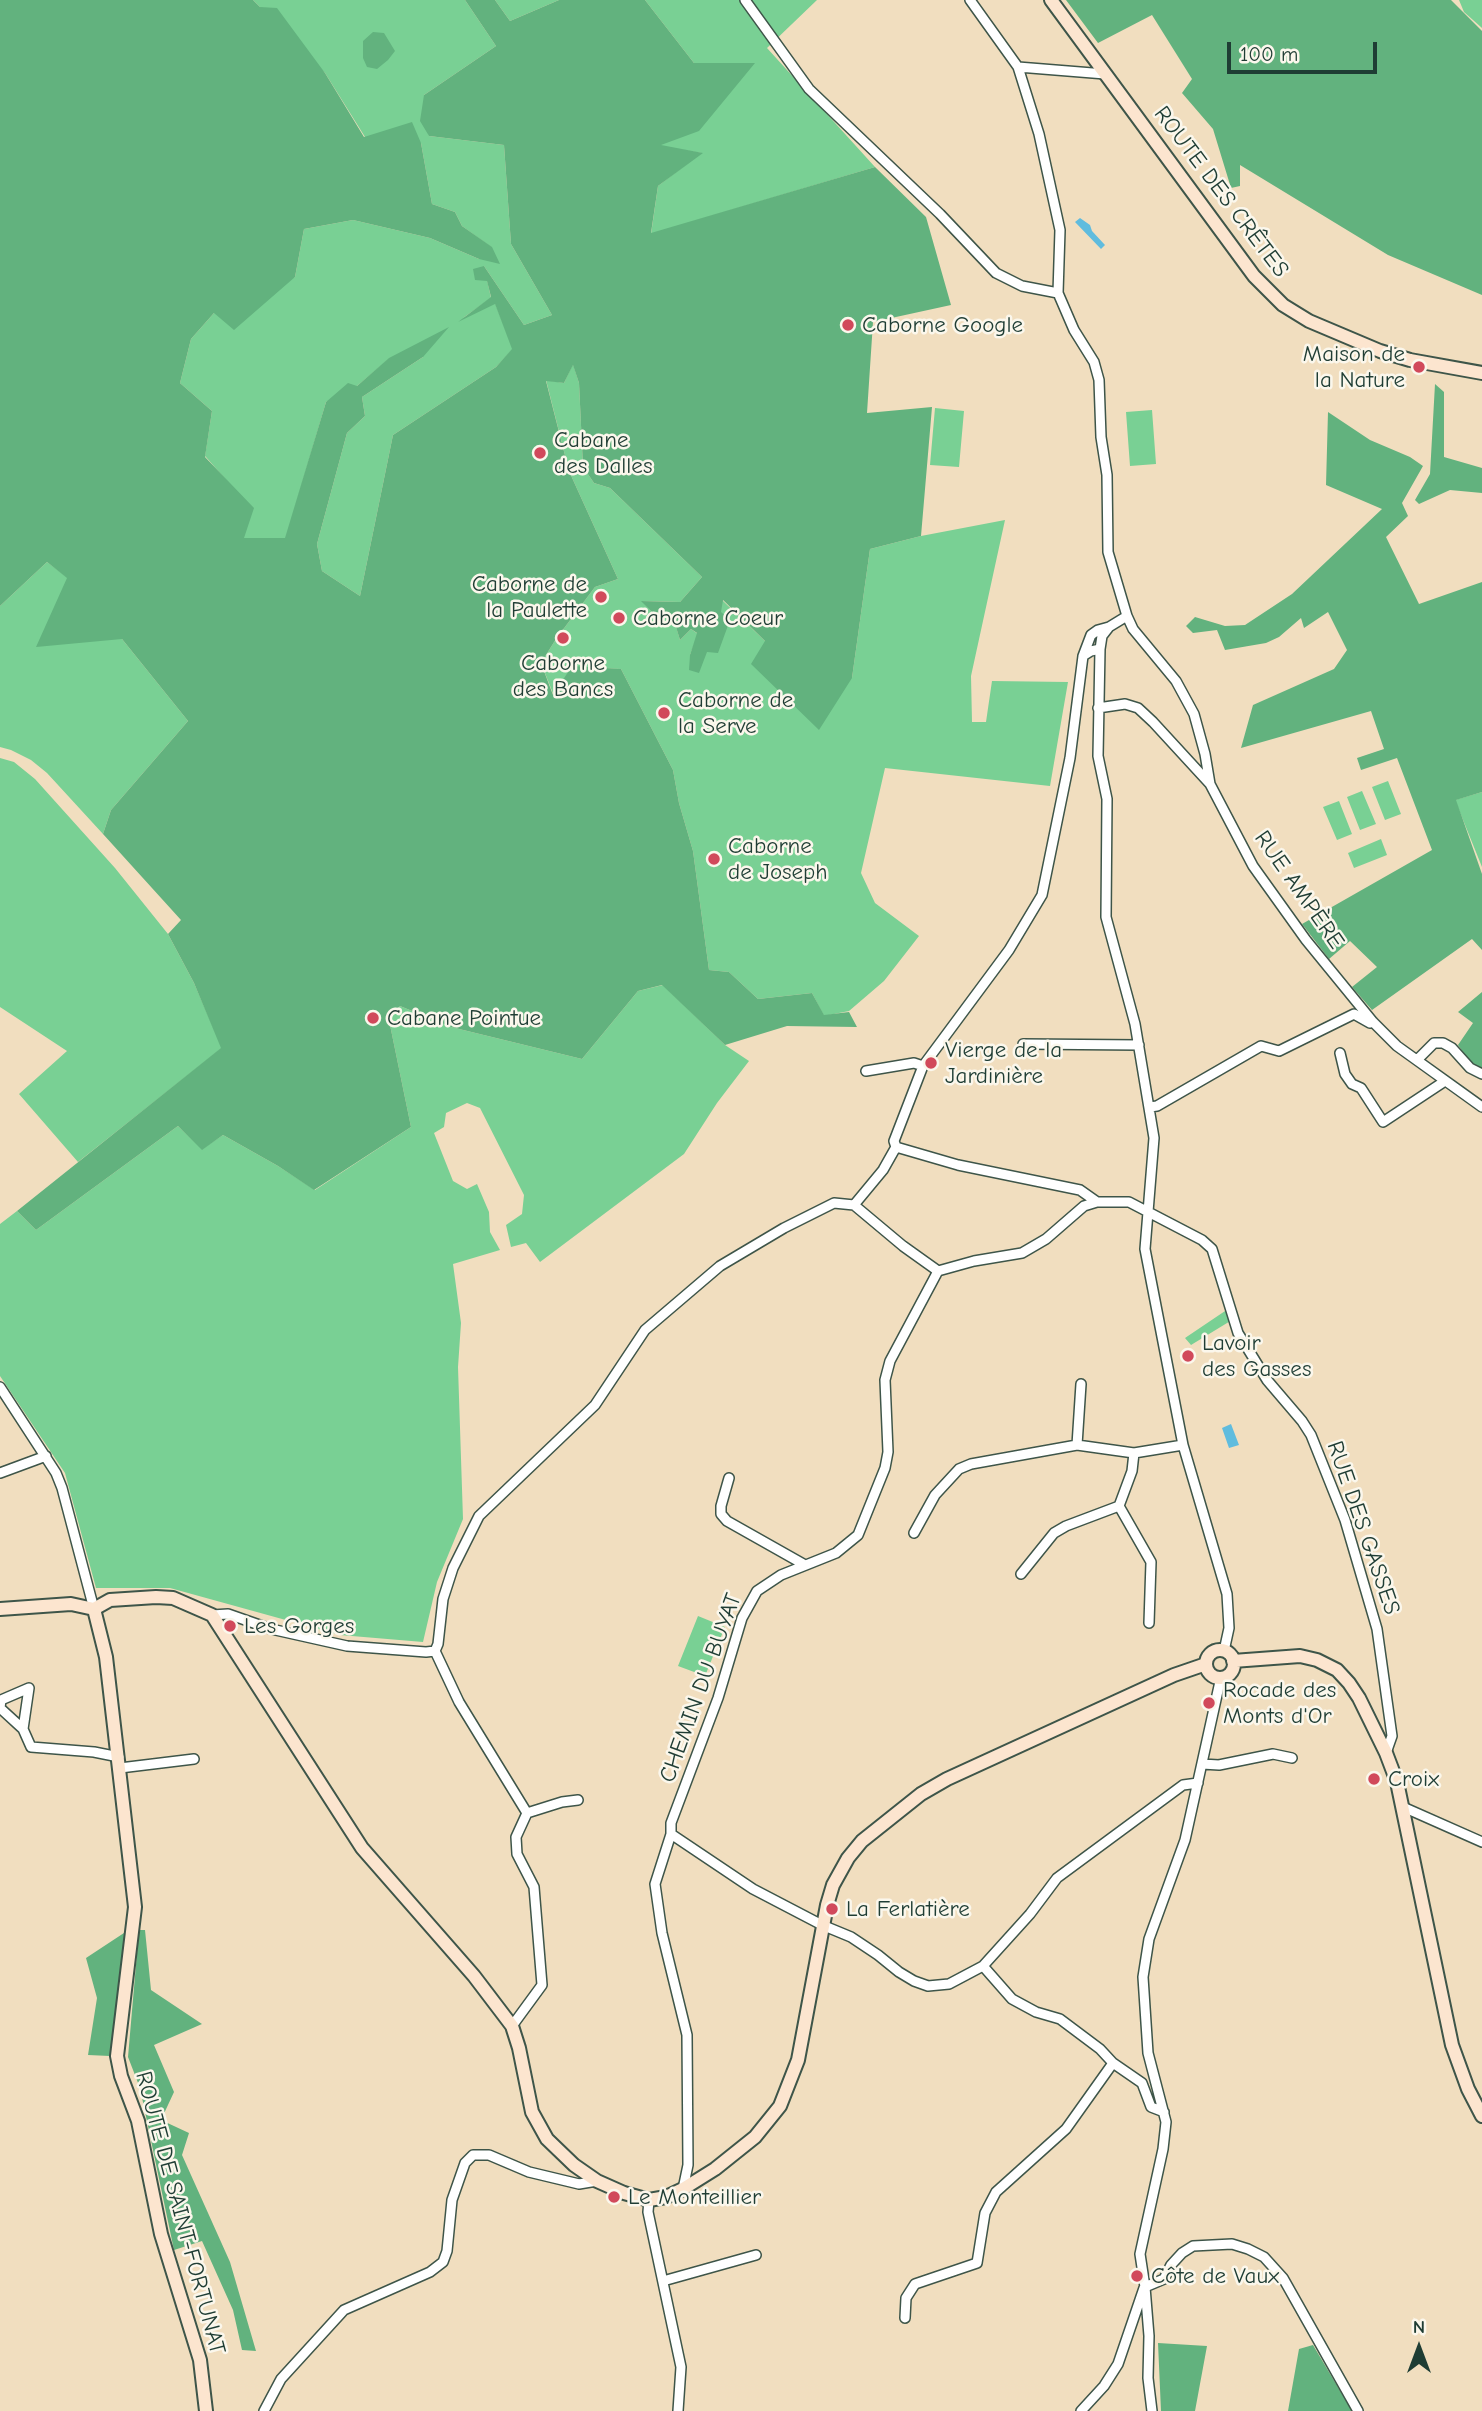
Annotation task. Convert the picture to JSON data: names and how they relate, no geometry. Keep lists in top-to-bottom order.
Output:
{
  "streets": {
    "street": [
      "ROUTE DES CRÊTES",
      "RUE AMPÈRE",
      "RUE DES GASSES",
      "CHEMIN DU BUYAT",
      "ROUTE DE SAINT-FORTUNAT"
    ]
  },
  "places": [
    "Caborne Google",
    "Maison de la Nature",
    "Cabane des Dalles",
    "Caborne de la Paulette",
    "Caborne Coeur",
    "Caborne des Bancs",
    "Caborne de la Serve",
    "Caborne de Joseph",
    "Cabane Pointue",
    "Vierge de la Jardinière",
    "Lavoir des Gasses",
    "Les Gorges",
    "Rocade des Monts d'Or",
    "Croix",
    "La Ferlatière",
    "Le Monteillier",
    "Côte de Vaux"
  ],
  "scale_bar": "100 m",
  "north": "top"
}
